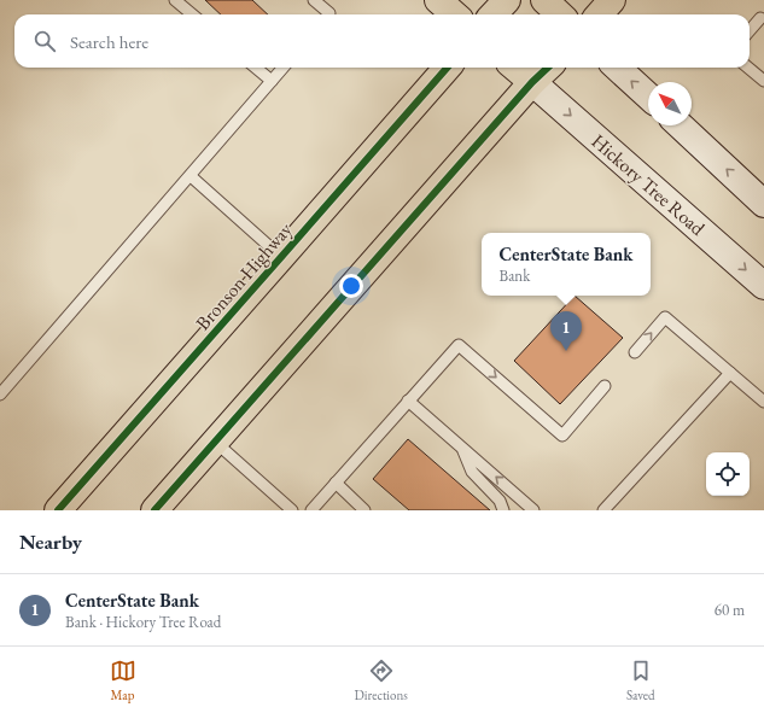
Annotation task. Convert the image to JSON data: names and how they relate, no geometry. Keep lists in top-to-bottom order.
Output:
{
  "streets": {
    "main road": ["Bronson Highway"],
    "street": ["Hickory Tree Road"]
  },
  "north": "top left",
  "page": {
    "search": "Search here",
    "popup": ["CenterState Bank", "Bank"],
    "pins": "1",
    "heading": "Nearby",
    "list": [
      {
        "mark": "1",
        "name": "CenterState Bank",
        "note": "Bank · Hickory Tree Road",
        "value": "60 m"
      }
    ],
    "nav": ["Map", "Directions", "Saved"]
  }
}
